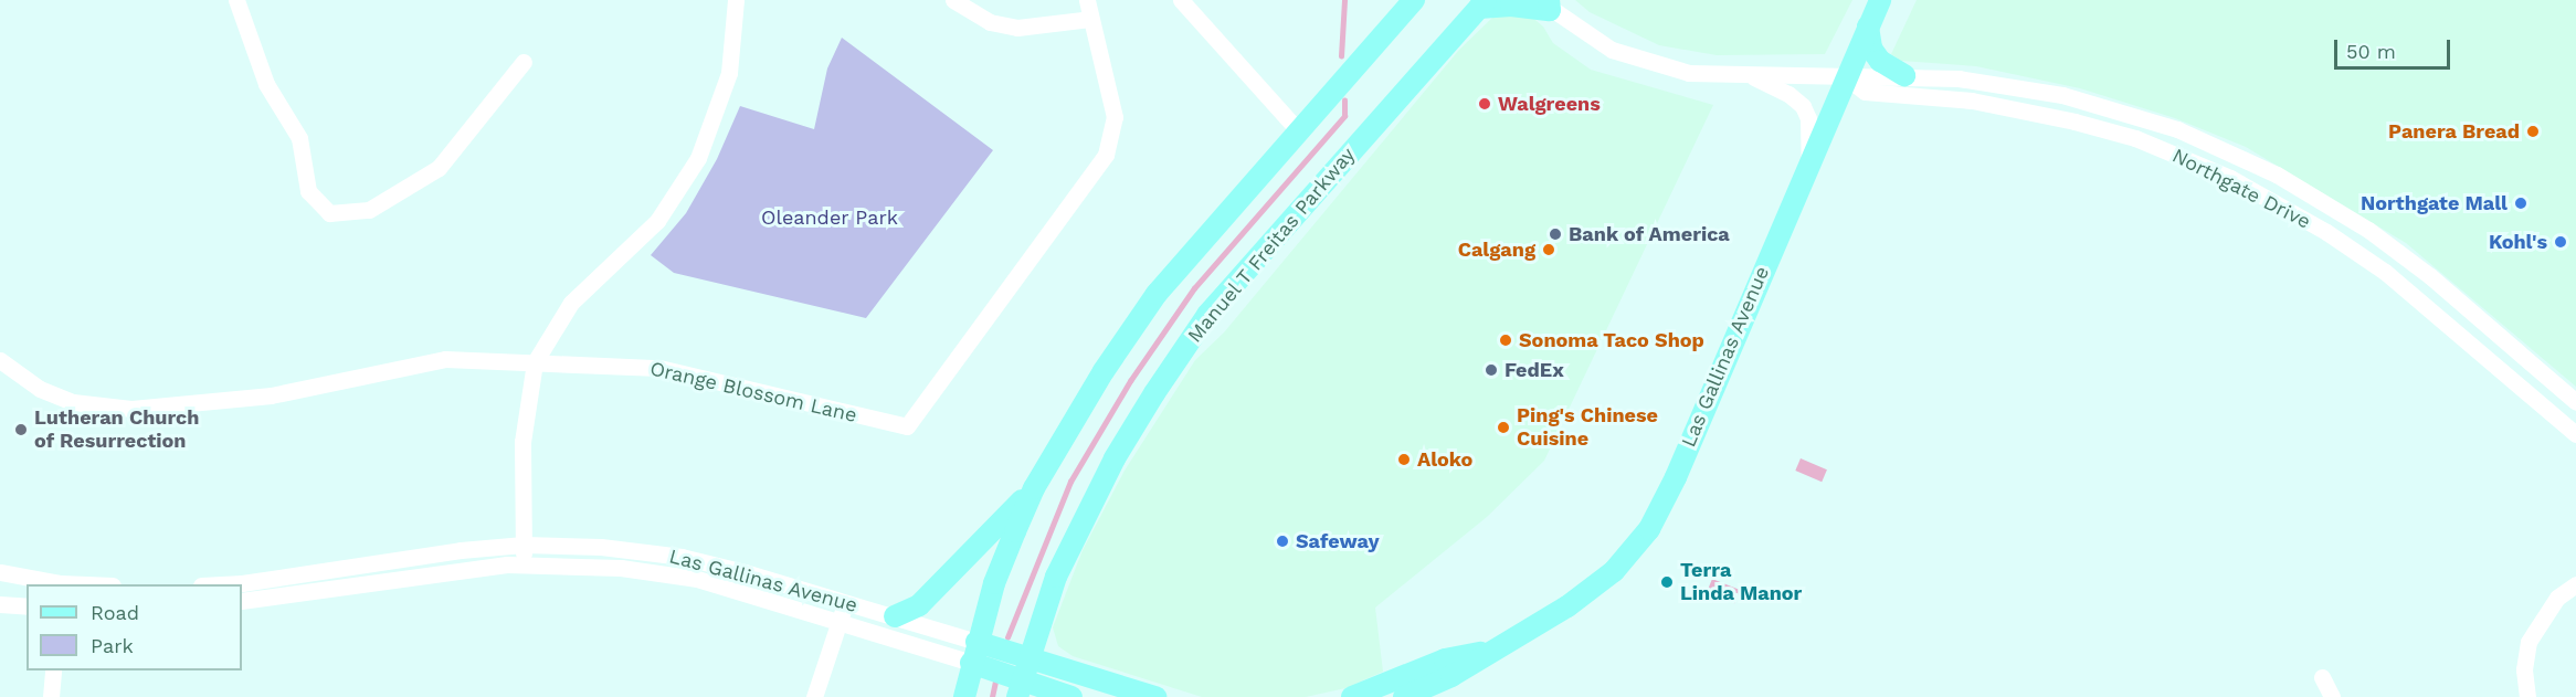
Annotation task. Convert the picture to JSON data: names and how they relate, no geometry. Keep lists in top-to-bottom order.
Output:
{
  "streets": {
    "main road": ["Manuel T Freitas Parkway", "Las Gallinas Avenue"],
    "street": ["Northgate Drive", "Orange Blossom Lane"]
  },
  "crossings": [
    ["Northgate Drive", "Las Gallinas Avenue"],
    ["Manuel T Freitas Parkway", "Las Gallinas Avenue"]
  ],
  "parks": ["Oleander Park"],
  "places": [
    "Walgreens",
    "Panera Bread",
    "Northgate Mall",
    "Bank of America",
    "Kohl's",
    "Calgang",
    "Sonoma Taco Shop",
    "FedEx",
    "Ping's Chinese Cuisine",
    "Lutheran Church of Resurrection",
    "Aloko",
    "Safeway",
    "Terra Linda Manor"
  ],
  "legend": ["Road", "Park"],
  "scale_bar": "50 m"
}
